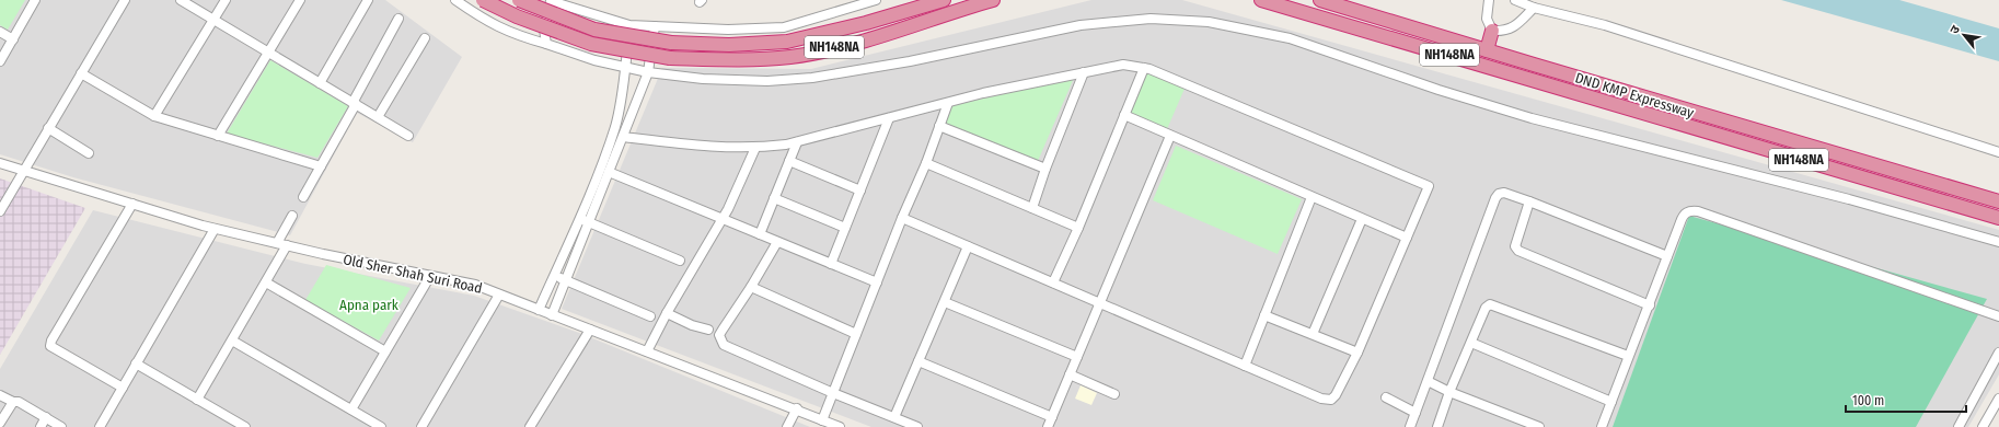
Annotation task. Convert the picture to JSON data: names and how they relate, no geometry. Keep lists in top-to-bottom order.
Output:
{
  "streets": {
    "highway": ["NH148NA", "DND KMP Expressway"],
    "street": ["Old Sher Shah Suri Road"]
  },
  "parks": ["Apna park"],
  "scale_bar": "100 m",
  "north": "top left"
}
